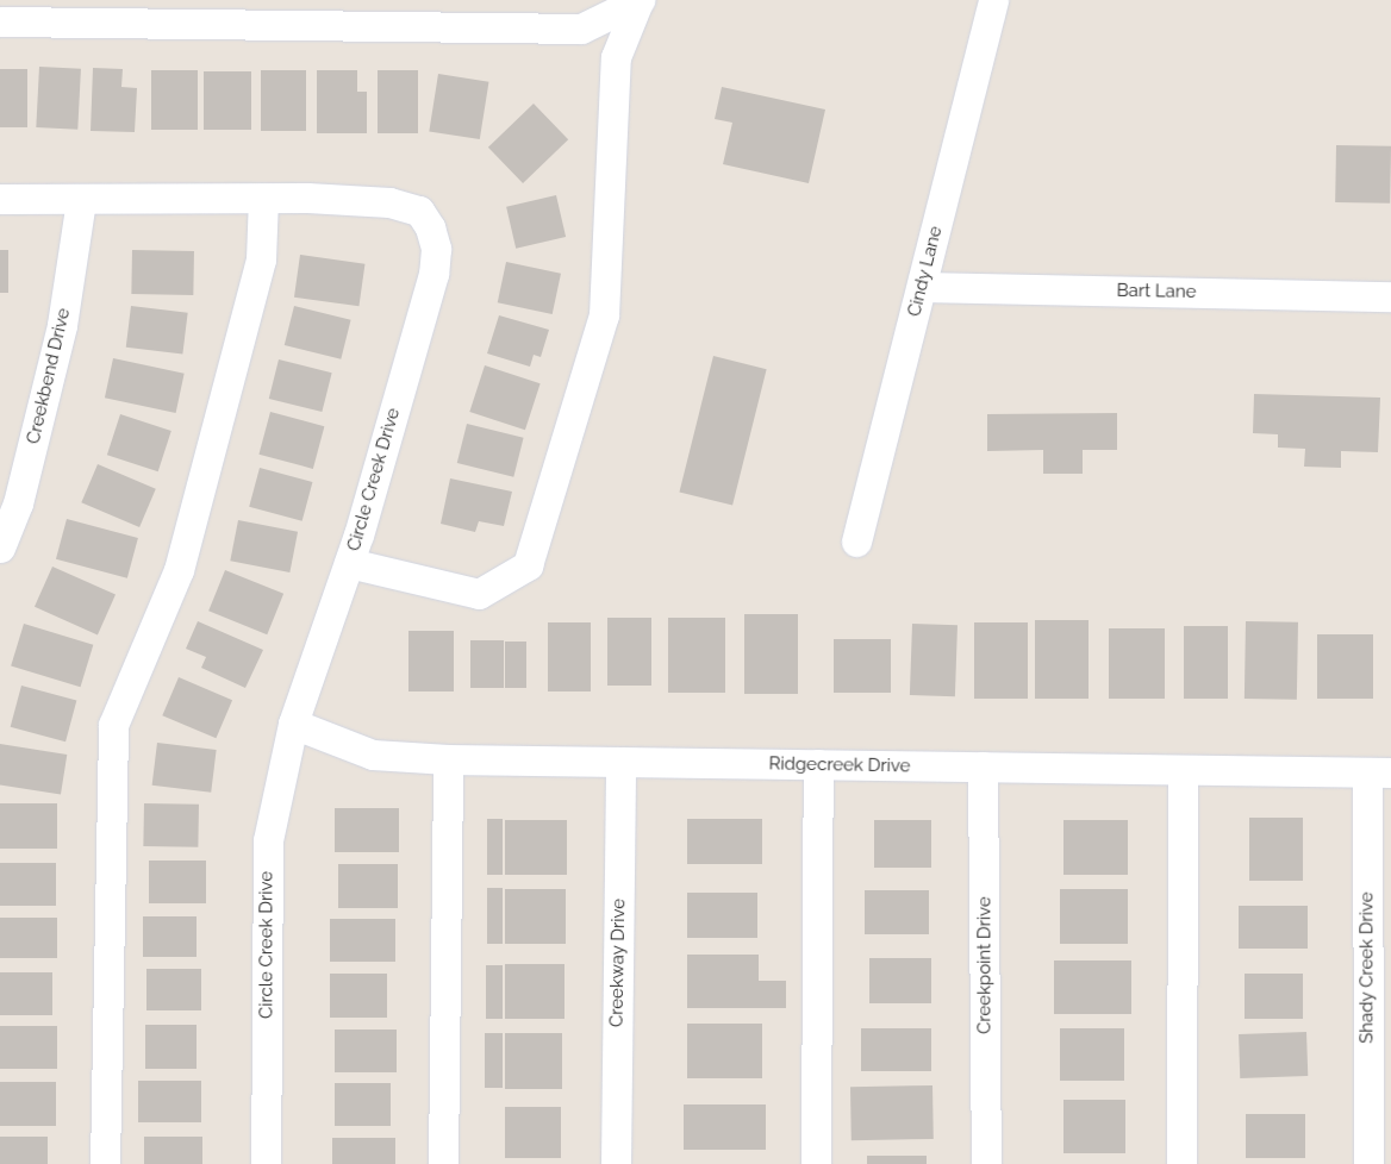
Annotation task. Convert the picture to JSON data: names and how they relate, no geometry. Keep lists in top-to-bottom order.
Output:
{
  "streets": {
    "street": [
      "Cindy Lane",
      "Bart Lane",
      "Creekbend Drive",
      "Circle Creek Drive",
      "Ridgecreek Drive",
      "Creekway Drive",
      "Creekpoint Drive",
      "Shady Creek Drive"
    ]
  },
  "crossings": [
    ["Cindy Lane", "Bart Lane"],
    ["Creekbend Drive", "Circle Creek Drive"],
    ["Circle Creek Drive", "Ridgecreek Drive"],
    ["Ridgecreek Drive", "Creekway Drive"],
    ["Ridgecreek Drive", "Creekpoint Drive"],
    ["Ridgecreek Drive", "Shady Creek Drive"]
  ]
}
